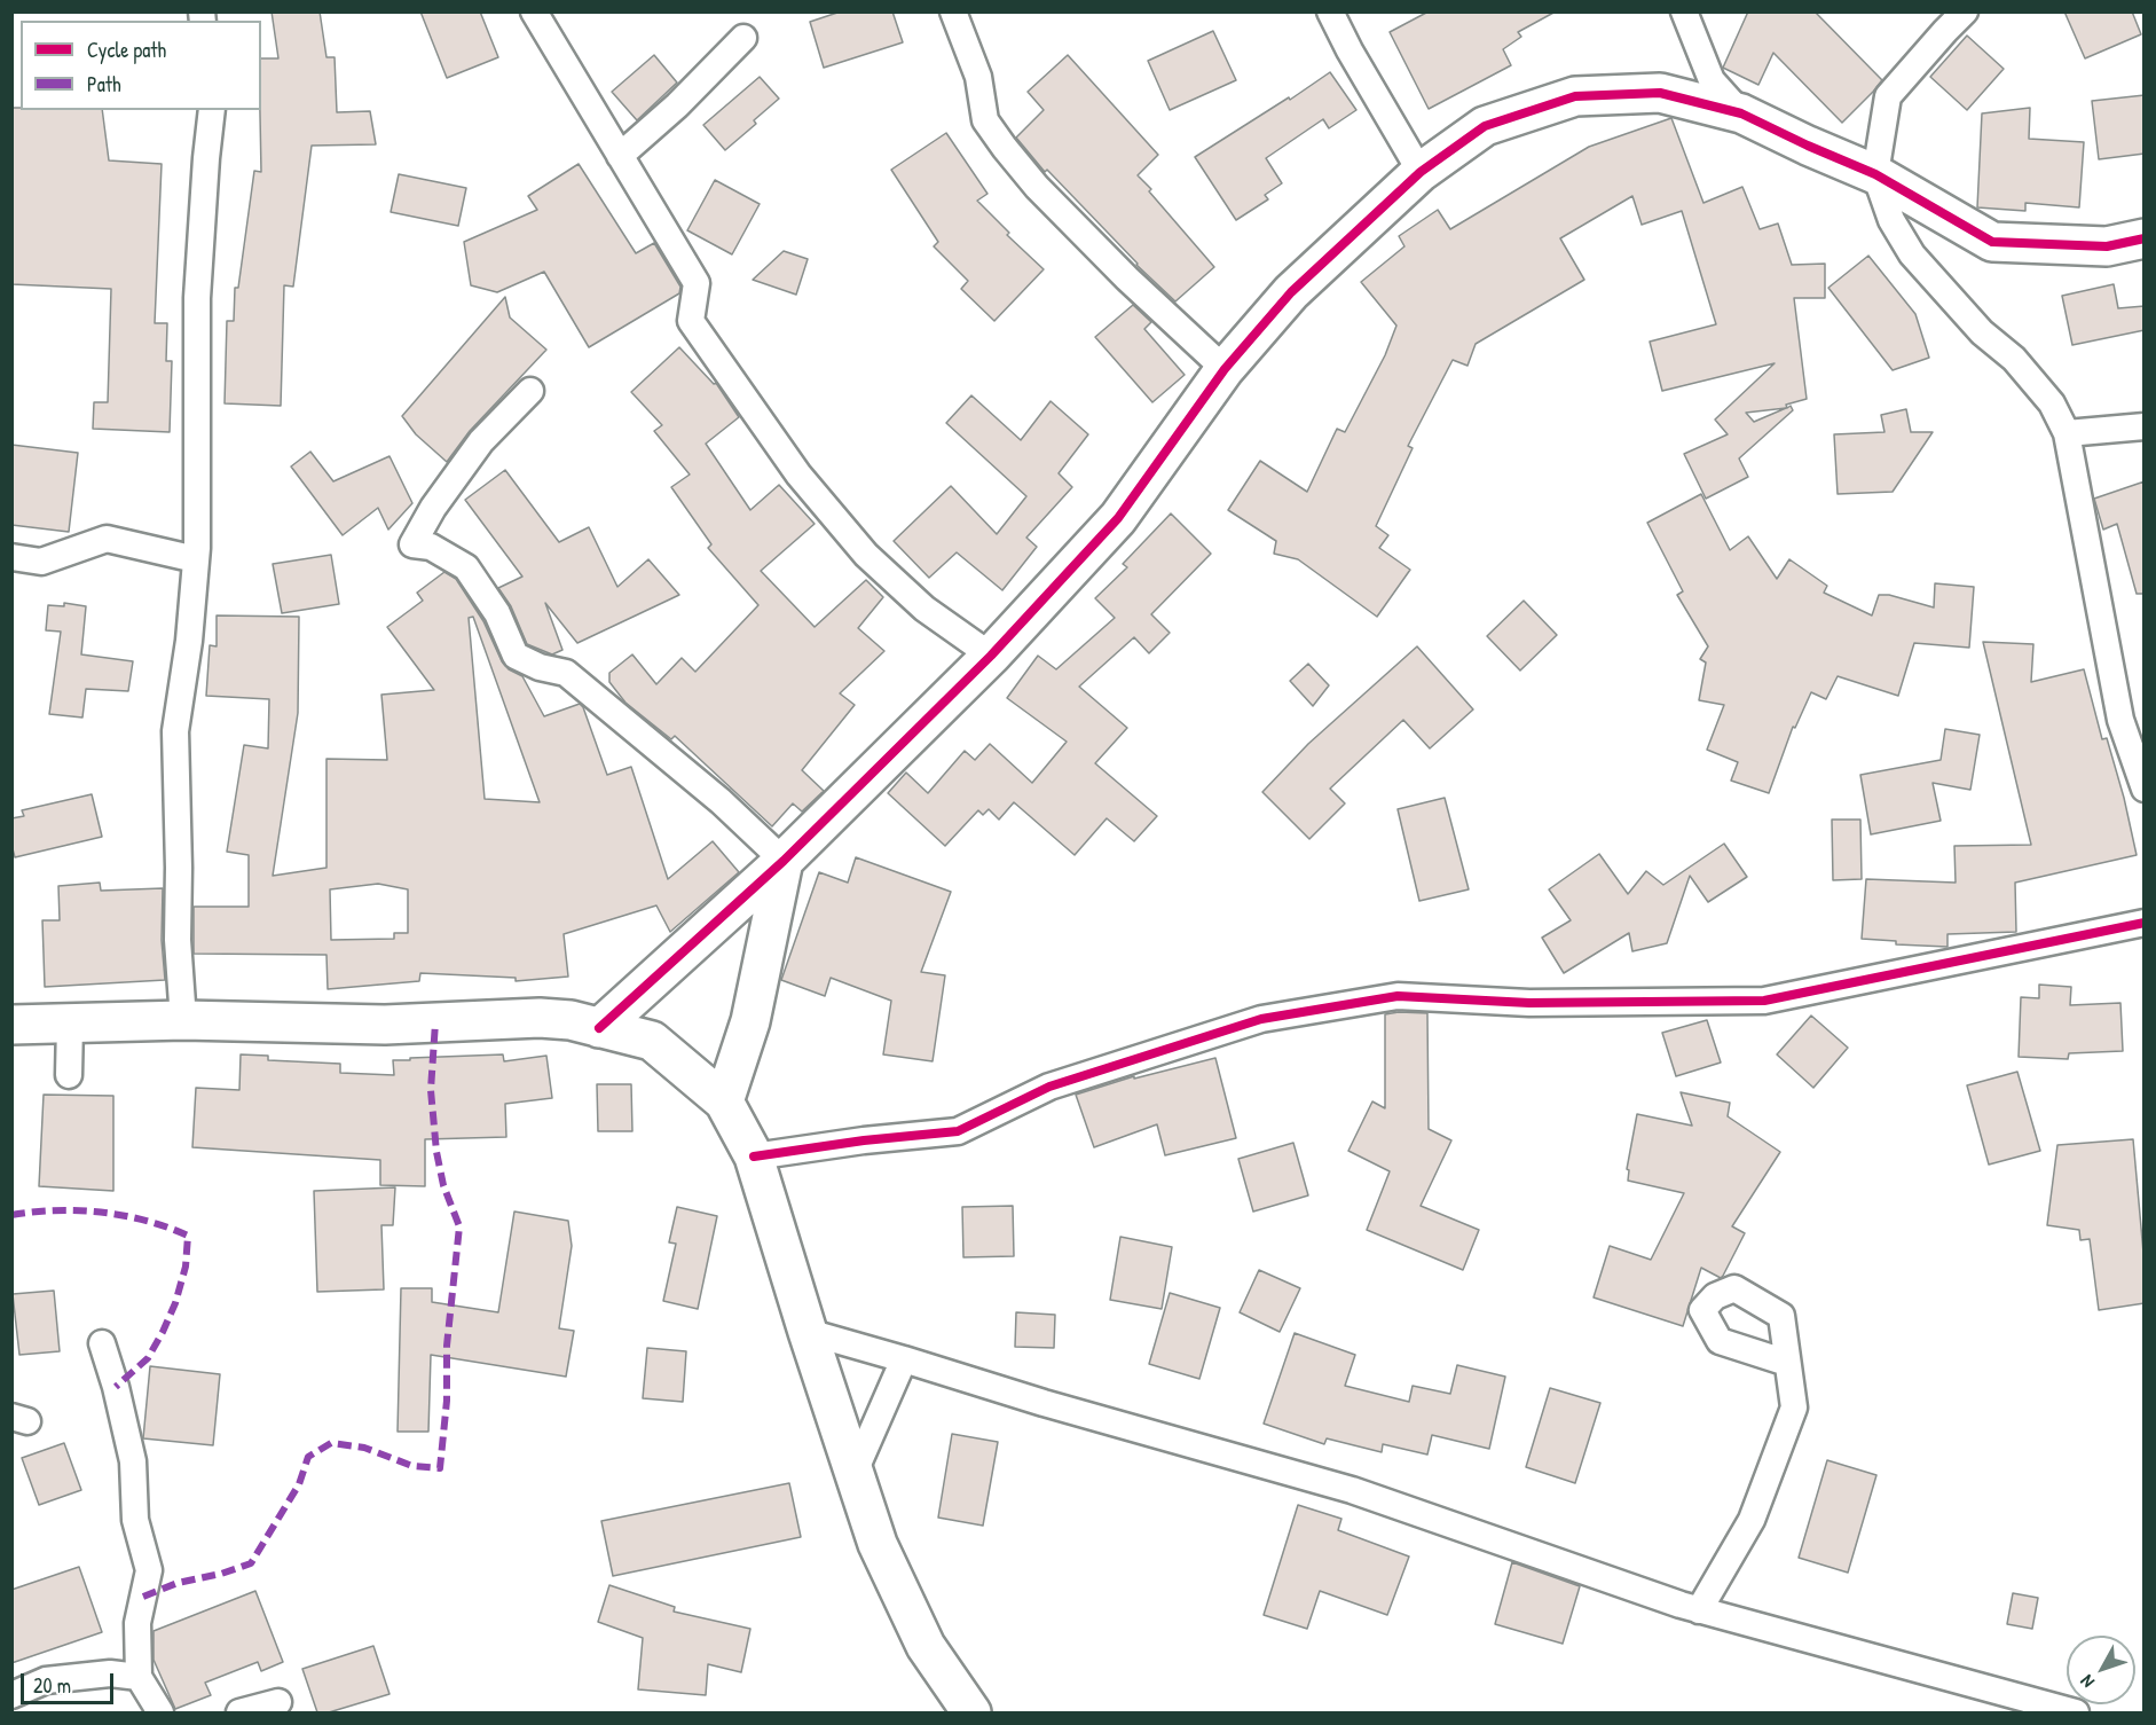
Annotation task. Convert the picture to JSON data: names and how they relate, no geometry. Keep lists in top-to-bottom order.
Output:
{
  "legend": ["Cycle path", "Path"],
  "scale_bar": "20 m",
  "north": "bottom left"
}
